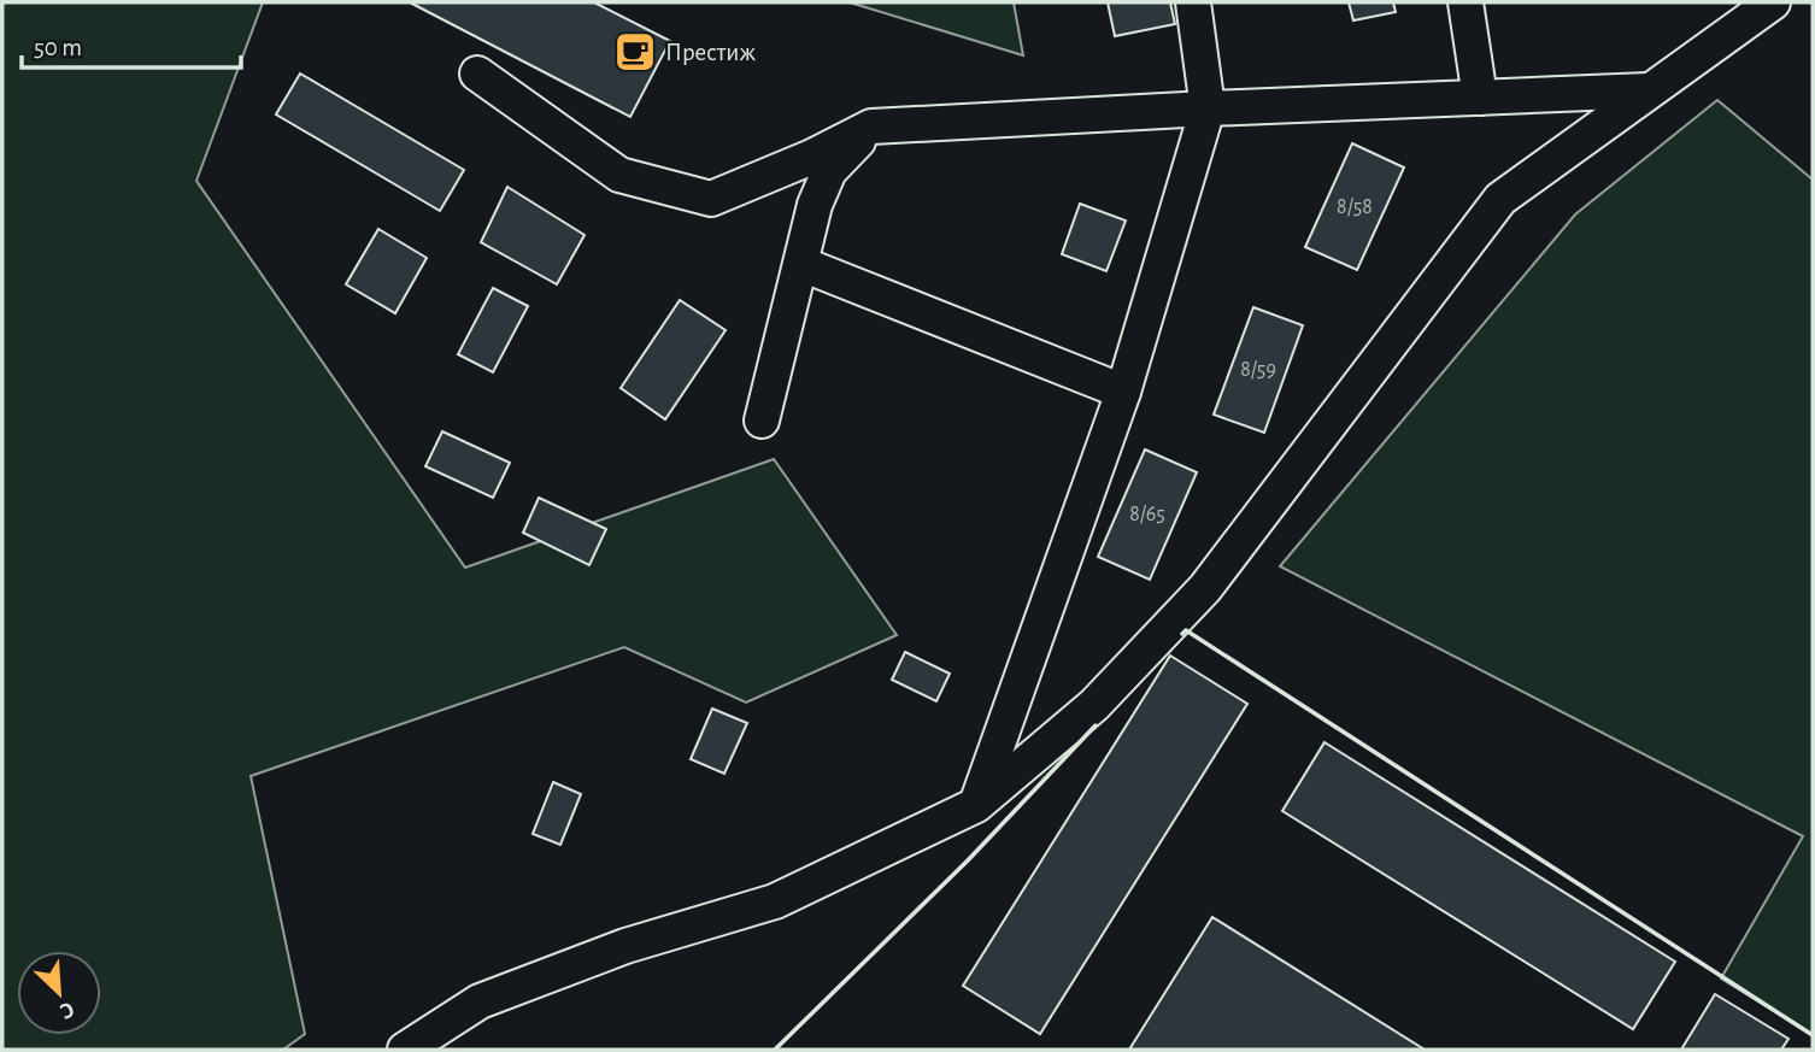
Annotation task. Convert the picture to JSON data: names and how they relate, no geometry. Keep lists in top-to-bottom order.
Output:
{
  "places": {
    "cafe": ["Престиж"]
  },
  "house_numbers": ["8/58", "8/59", "8/65"],
  "scale_bar": "50 m",
  "north": "bottom right"
}
